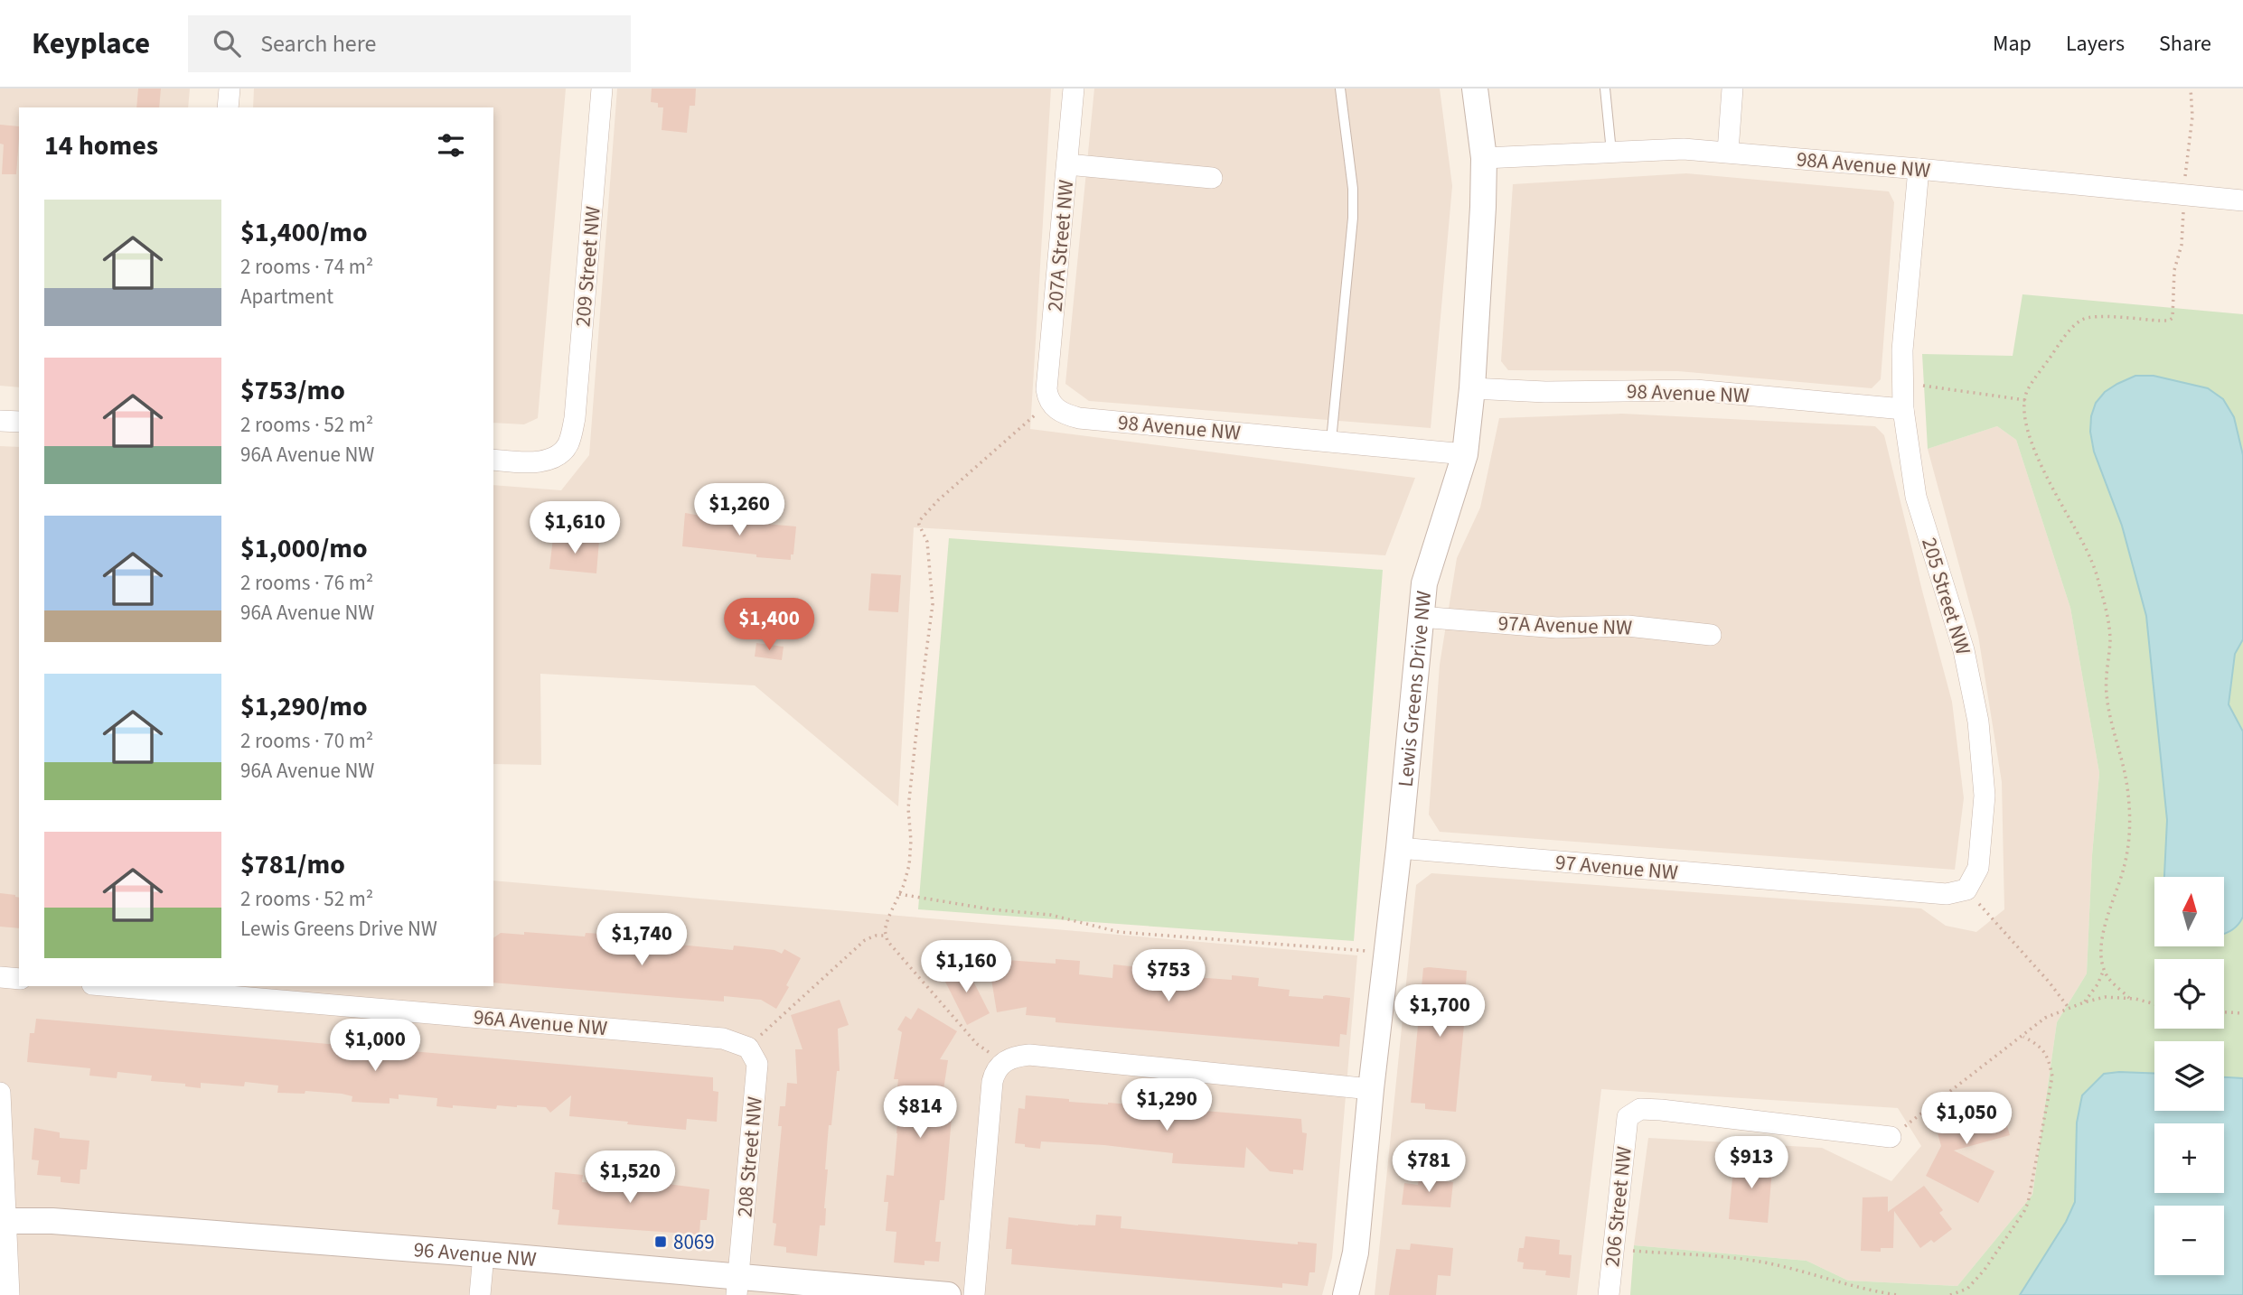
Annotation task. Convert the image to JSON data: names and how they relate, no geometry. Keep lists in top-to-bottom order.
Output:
{
  "streets": {
    "street": [
      "98A Avenue NW",
      "207A Street NW",
      "209 Street NW",
      "98 Avenue NW",
      "205 Street NW",
      "97A Avenue NW",
      "Lewis Greens Drive NW",
      "97 Avenue NW",
      "96A Avenue NW",
      "208 Street NW",
      "206 Street NW",
      "96 Avenue NW"
    ]
  },
  "crossings": [
    ["98A Avenue NW", "205 Street NW"],
    ["98A Avenue NW", "Lewis Greens Drive NW"],
    ["207A Street NW", "98 Avenue NW"],
    ["98 Avenue NW", "205 Street NW"],
    ["98 Avenue NW", "Lewis Greens Drive NW"],
    ["205 Street NW", "97 Avenue NW"],
    ["97A Avenue NW", "Lewis Greens Drive NW"],
    ["Lewis Greens Drive NW", "97 Avenue NW"],
    ["96A Avenue NW", "208 Street NW"],
    ["208 Street NW", "96 Avenue NW"]
  ],
  "places": {
    "transit": ["8069"]
  },
  "north": "top",
  "page": {
    "header": "Keyplace",
    "search": "Search here",
    "nav": ["Map", "Layers", "Share"],
    "heading": "14 homes",
    "list": [
      {
        "name": "$1,400/mo",
        "note": "2 rooms · 74 m² · Apartment"
      },
      {
        "name": "$753/mo",
        "note": "2 rooms · 52 m² · 96A Avenue NW"
      },
      {
        "name": "$1,000/mo",
        "note": "2 rooms · 76 m² · 96A Avenue NW"
      },
      {
        "name": "$1,290/mo",
        "note": "2 rooms · 70 m² · 96A Avenue NW"
      },
      {
        "name": "$781/mo",
        "note": "2 rooms · 52 m² · Lewis Greens Drive NW"
      }
    ],
    "price": [
      "$1,260",
      "$1,610",
      "$1,400",
      "$1,740",
      "$1,160",
      "$753",
      "$1,700",
      "$1,000",
      "$1,290",
      "$814",
      "$1,050",
      "$913",
      "$781",
      "$1,520"
    ],
    "map_buttons": ["+", "−"]
  }
}
